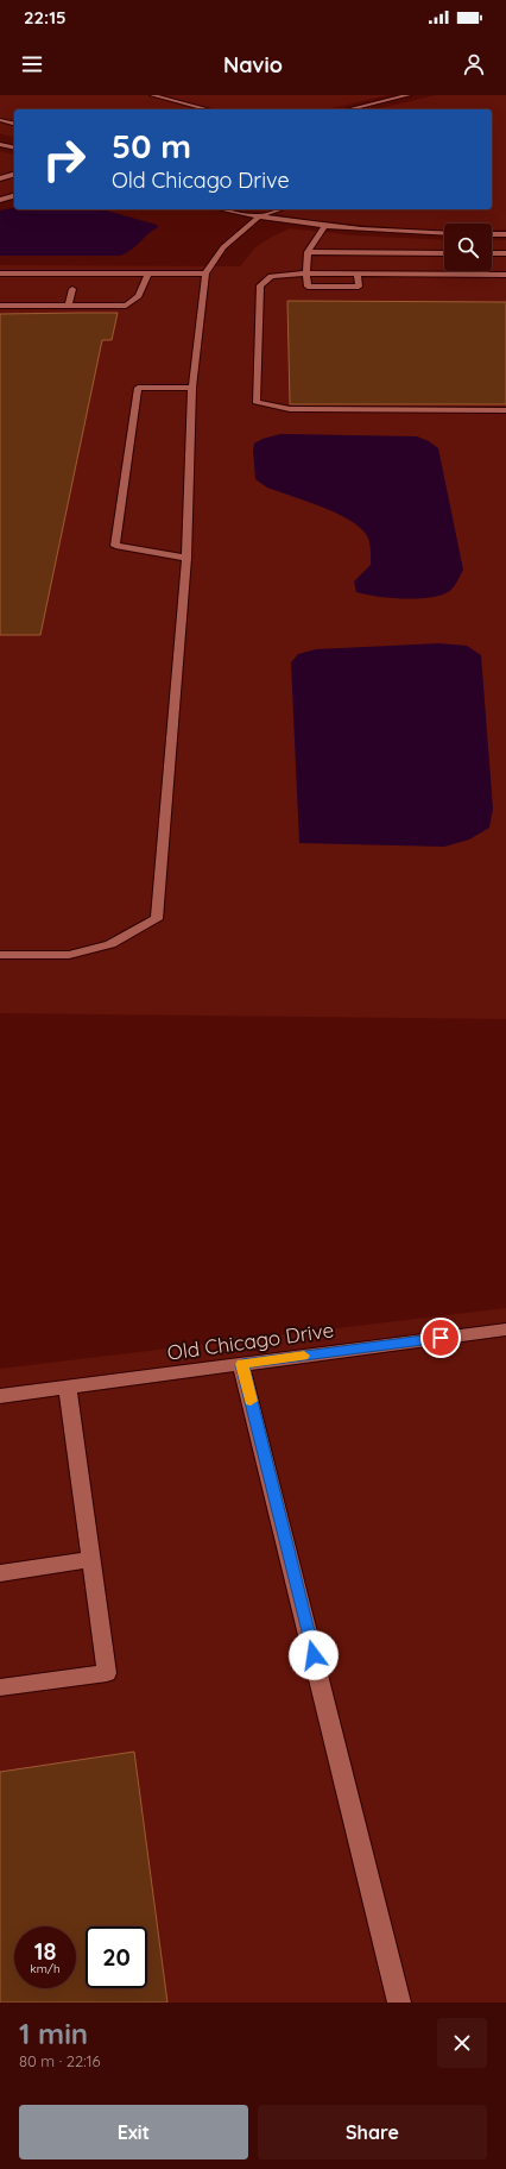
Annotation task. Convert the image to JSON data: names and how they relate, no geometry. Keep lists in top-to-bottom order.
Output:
{
  "streets": {
    "street": ["Old Chicago Drive"]
  },
  "page": {
    "status": "22:15",
    "header": "Navio",
    "turn": ["50 m", "Old Chicago Drive"],
    "speed": "18 km/h",
    "limit": "20",
    "heading": ["1 min", "80 m · 22:16"],
    "buttons": ["Exit", "Share"]
  }
}
